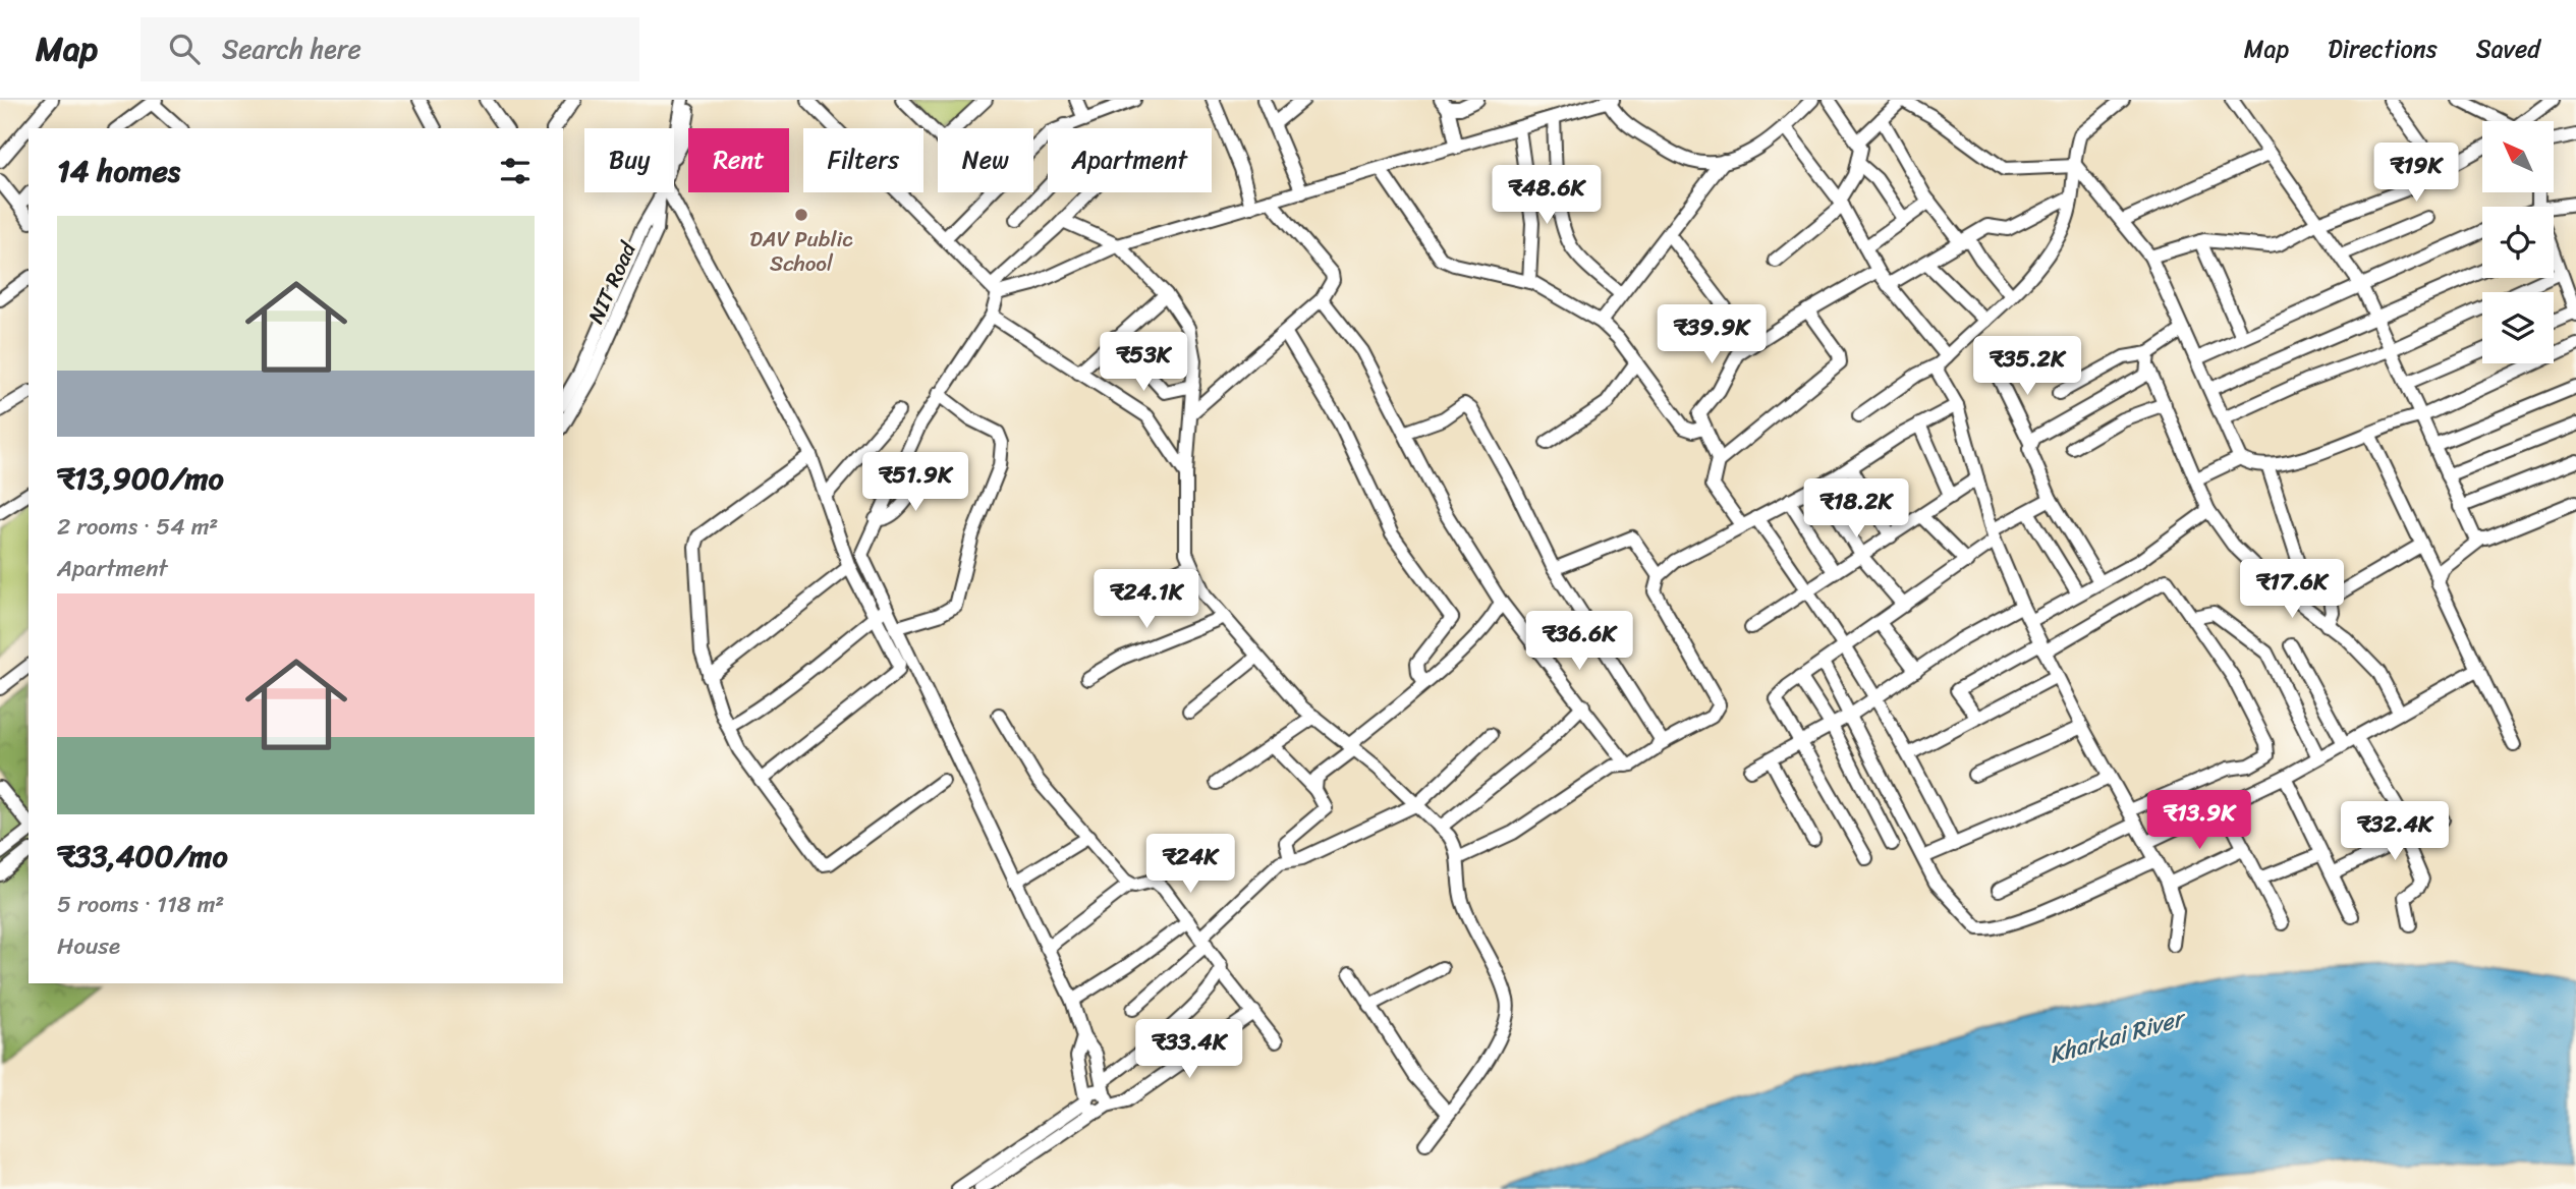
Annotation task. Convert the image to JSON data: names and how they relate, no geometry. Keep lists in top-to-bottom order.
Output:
{
  "streets": {
    "street": ["NIT Road"]
  },
  "water": ["Kharkai River"],
  "places": ["DAV Public School"],
  "north": "top left",
  "page": {
    "header": "Map",
    "search": "Search here",
    "nav": ["Map", "Directions", "Saved"],
    "chip": [
      "Buy",
      "Rent",
      "Filters",
      "New",
      "Apartment"
    ],
    "heading": "14 homes",
    "price": [
      "₹19K",
      "₹48.6K",
      "₹39.9K",
      "₹53K",
      "₹35.2K",
      "₹51.9K",
      "₹18.2K",
      "₹17.6K",
      "₹24.1K",
      "₹36.6K",
      "₹13.9K",
      "₹32.4K",
      "₹24K",
      "₹33.4K"
    ],
    "list": [
      {
        "name": "₹13,900/mo",
        "note": "2 rooms · 54 m² · Apartment"
      },
      {
        "name": "₹33,400/mo",
        "note": "5 rooms · 118 m² · House"
      }
    ]
  }
}
